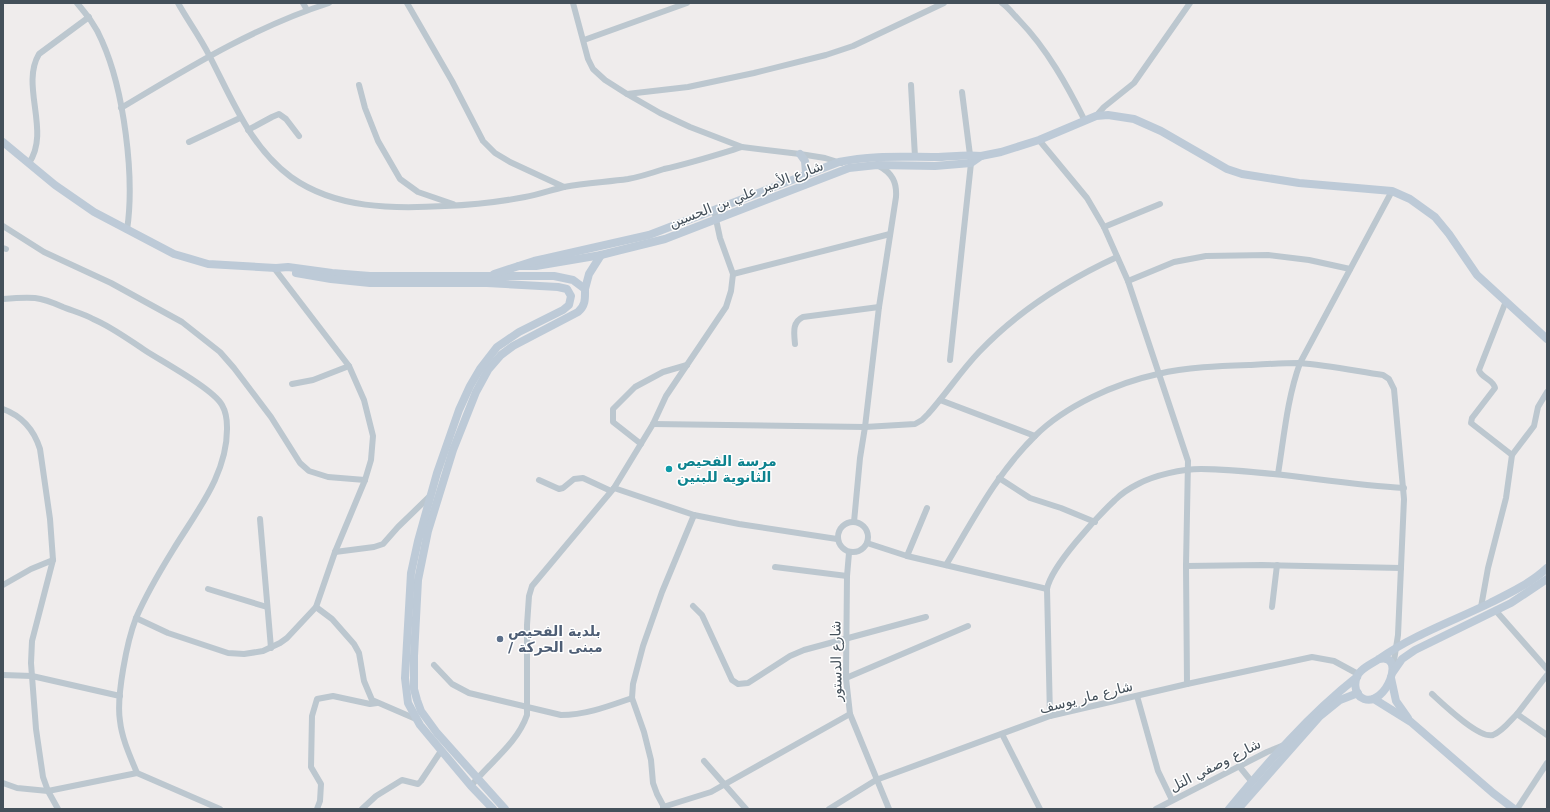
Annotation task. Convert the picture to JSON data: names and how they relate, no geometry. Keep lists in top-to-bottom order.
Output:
{
  "streets": {
    "street": [
      "شارع الأمير علي بن الحسين",
      "شارع الدستور",
      "شارع مار يوسف",
      "شارع وصفي التل"
    ]
  },
  "crossings": [
    ["شارع الدستور", "شارع مار يوسف"]
  ],
  "places": ["مرسة الفحيص الثانوية للبنين", "بلدية الفحيص / مبنى الحركة"]
}
